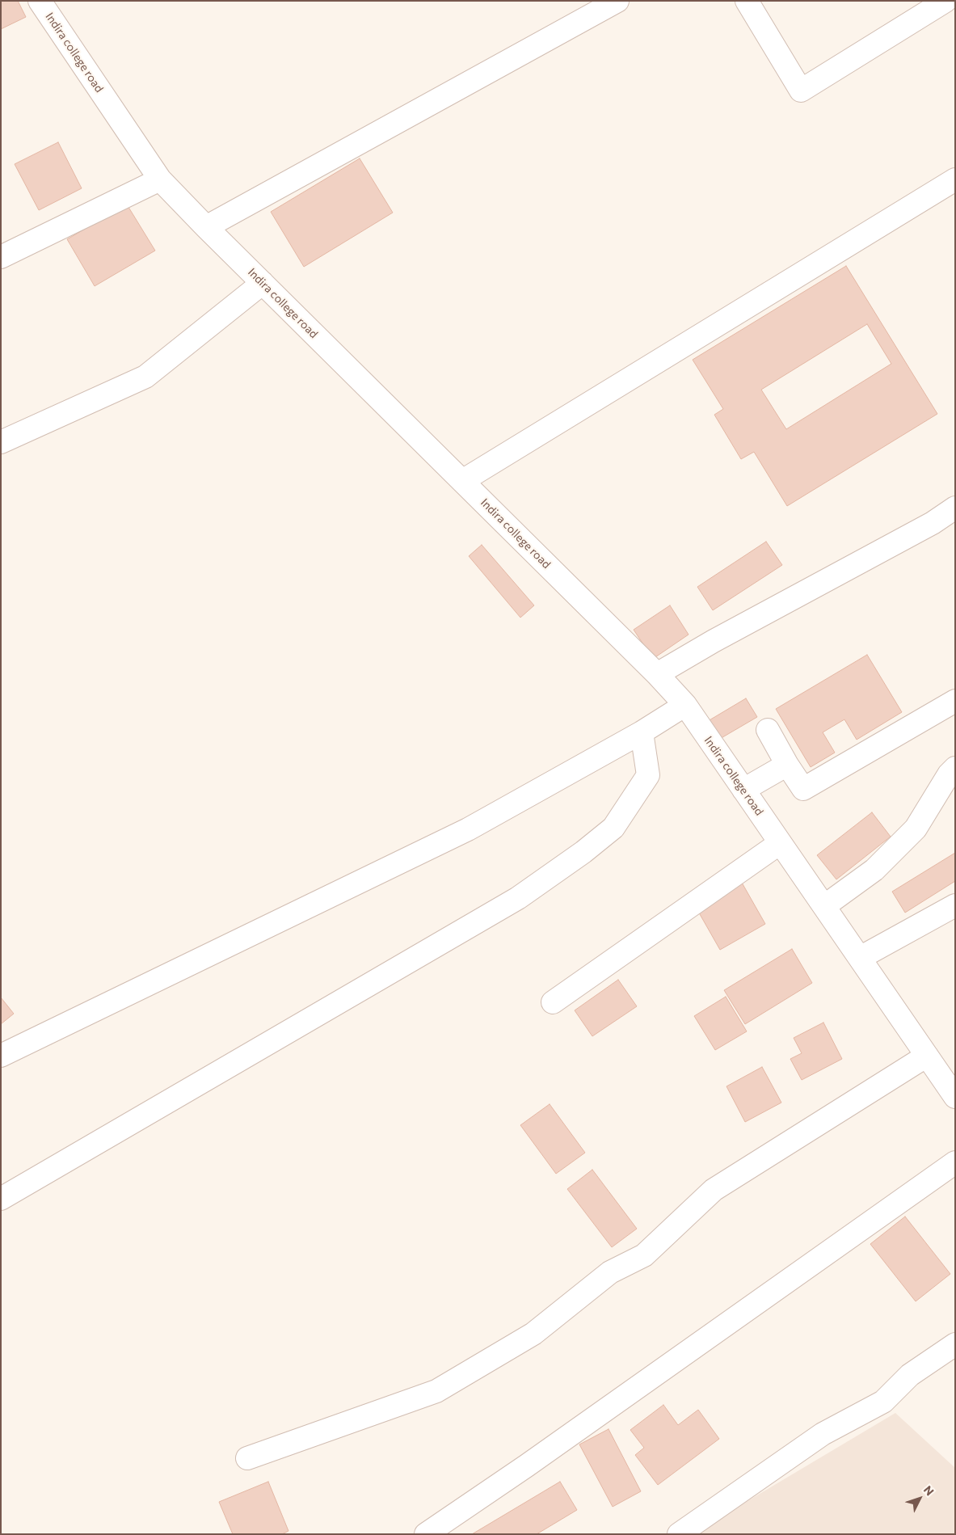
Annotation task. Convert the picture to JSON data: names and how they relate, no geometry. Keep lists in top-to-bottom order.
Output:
{
  "streets": {
    "street": ["Indira college road"]
  },
  "north": "top right"
}
